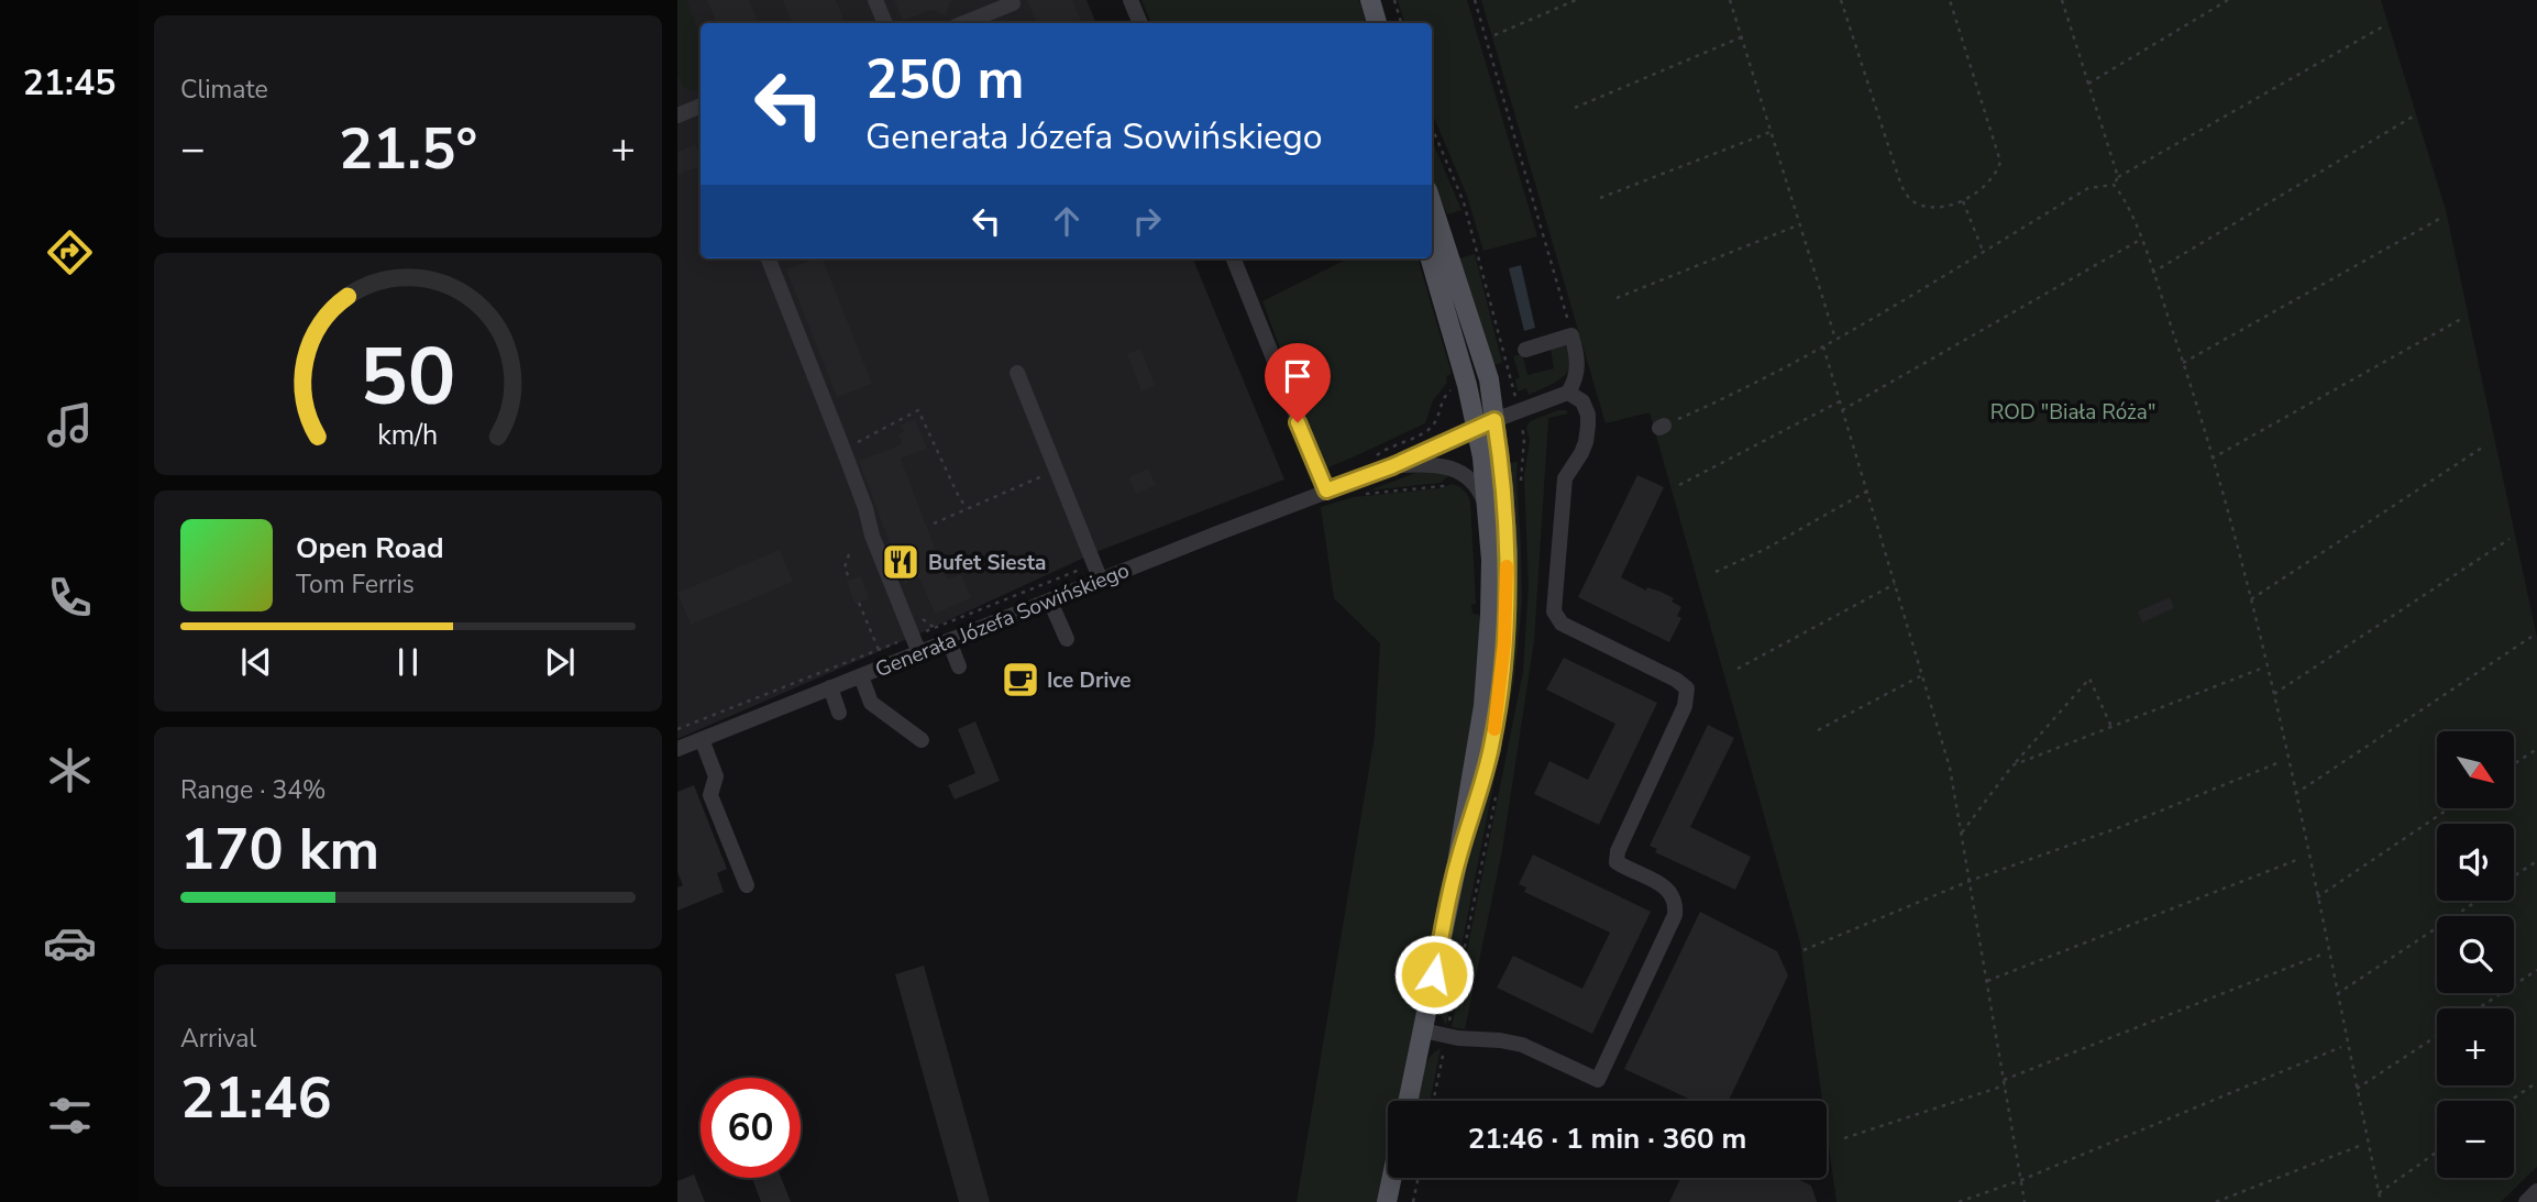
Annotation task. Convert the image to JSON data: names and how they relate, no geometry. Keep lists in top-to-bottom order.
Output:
{
  "streets": {
    "street": ["Generała Józefa Sowińskiego"]
  },
  "parks": ["ROD \"Biała Róża\""],
  "places": {
    "restaurant": ["Bufet Siesta"],
    "cafe": ["Ice Drive"]
  },
  "north": "bottom right",
  "page": {
    "tabs": "21:45",
    "tile": [
      "Climate",
      ["Range · 34%", "170 km"],
      ["Arrival", "21:46"]
    ],
    "turn": ["250 m", "Generała Józefa Sowińskiego"],
    "heat": ["−", "21.5°", "+"],
    "song": ["Open Road", "Tom Ferris"],
    "map_buttons": ["+", "−"],
    "limit": "60",
    "trip": "21:46 · 1 min · 360 m",
    "gauge": ["50", "km/h"]
  }
}
